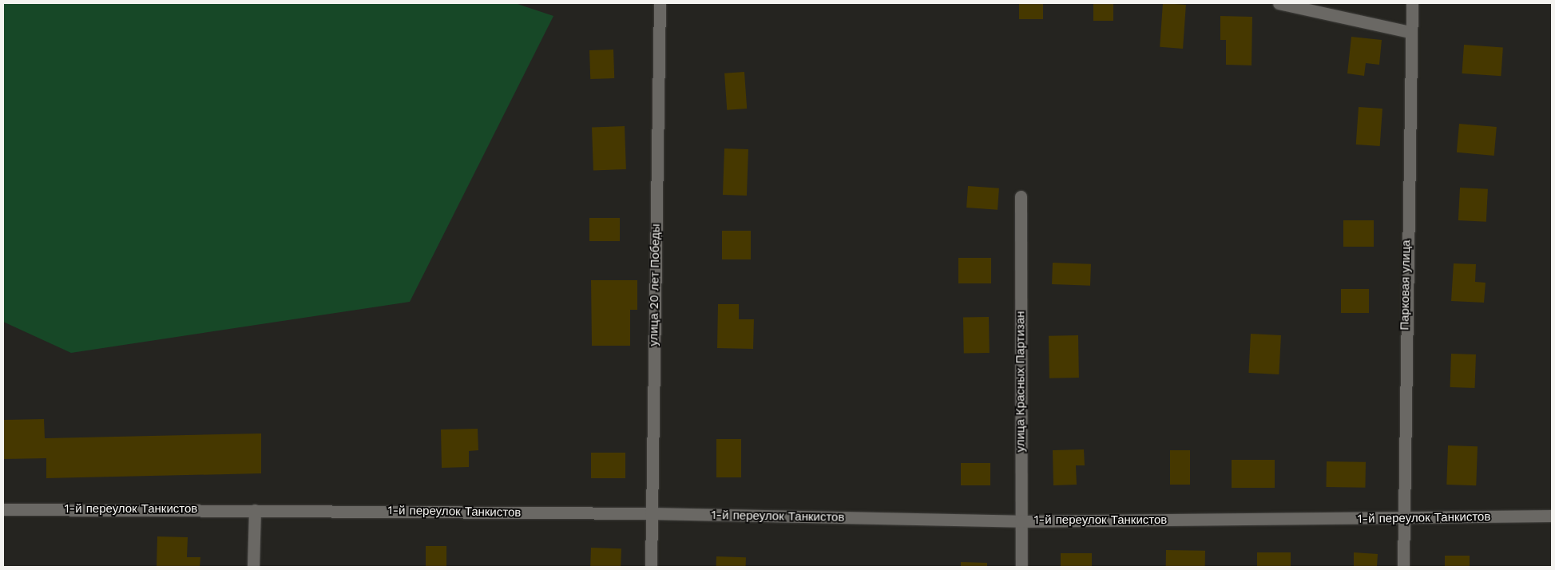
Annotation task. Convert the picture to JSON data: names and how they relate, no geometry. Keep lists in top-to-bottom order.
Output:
{
  "streets": {
    "street": [
      "улица 20 лет Победы",
      "Парковая улица",
      "улица Красных Партизан",
      "1-й переулок Танкистов"
    ]
  },
  "crossings": [
    ["улица 20 лет Победы", "1-й переулок Танкистов"],
    ["Парковая улица", "1-й переулок Танкистов"],
    ["улица Красных Партизан", "1-й переулок Танкистов"]
  ]
}
